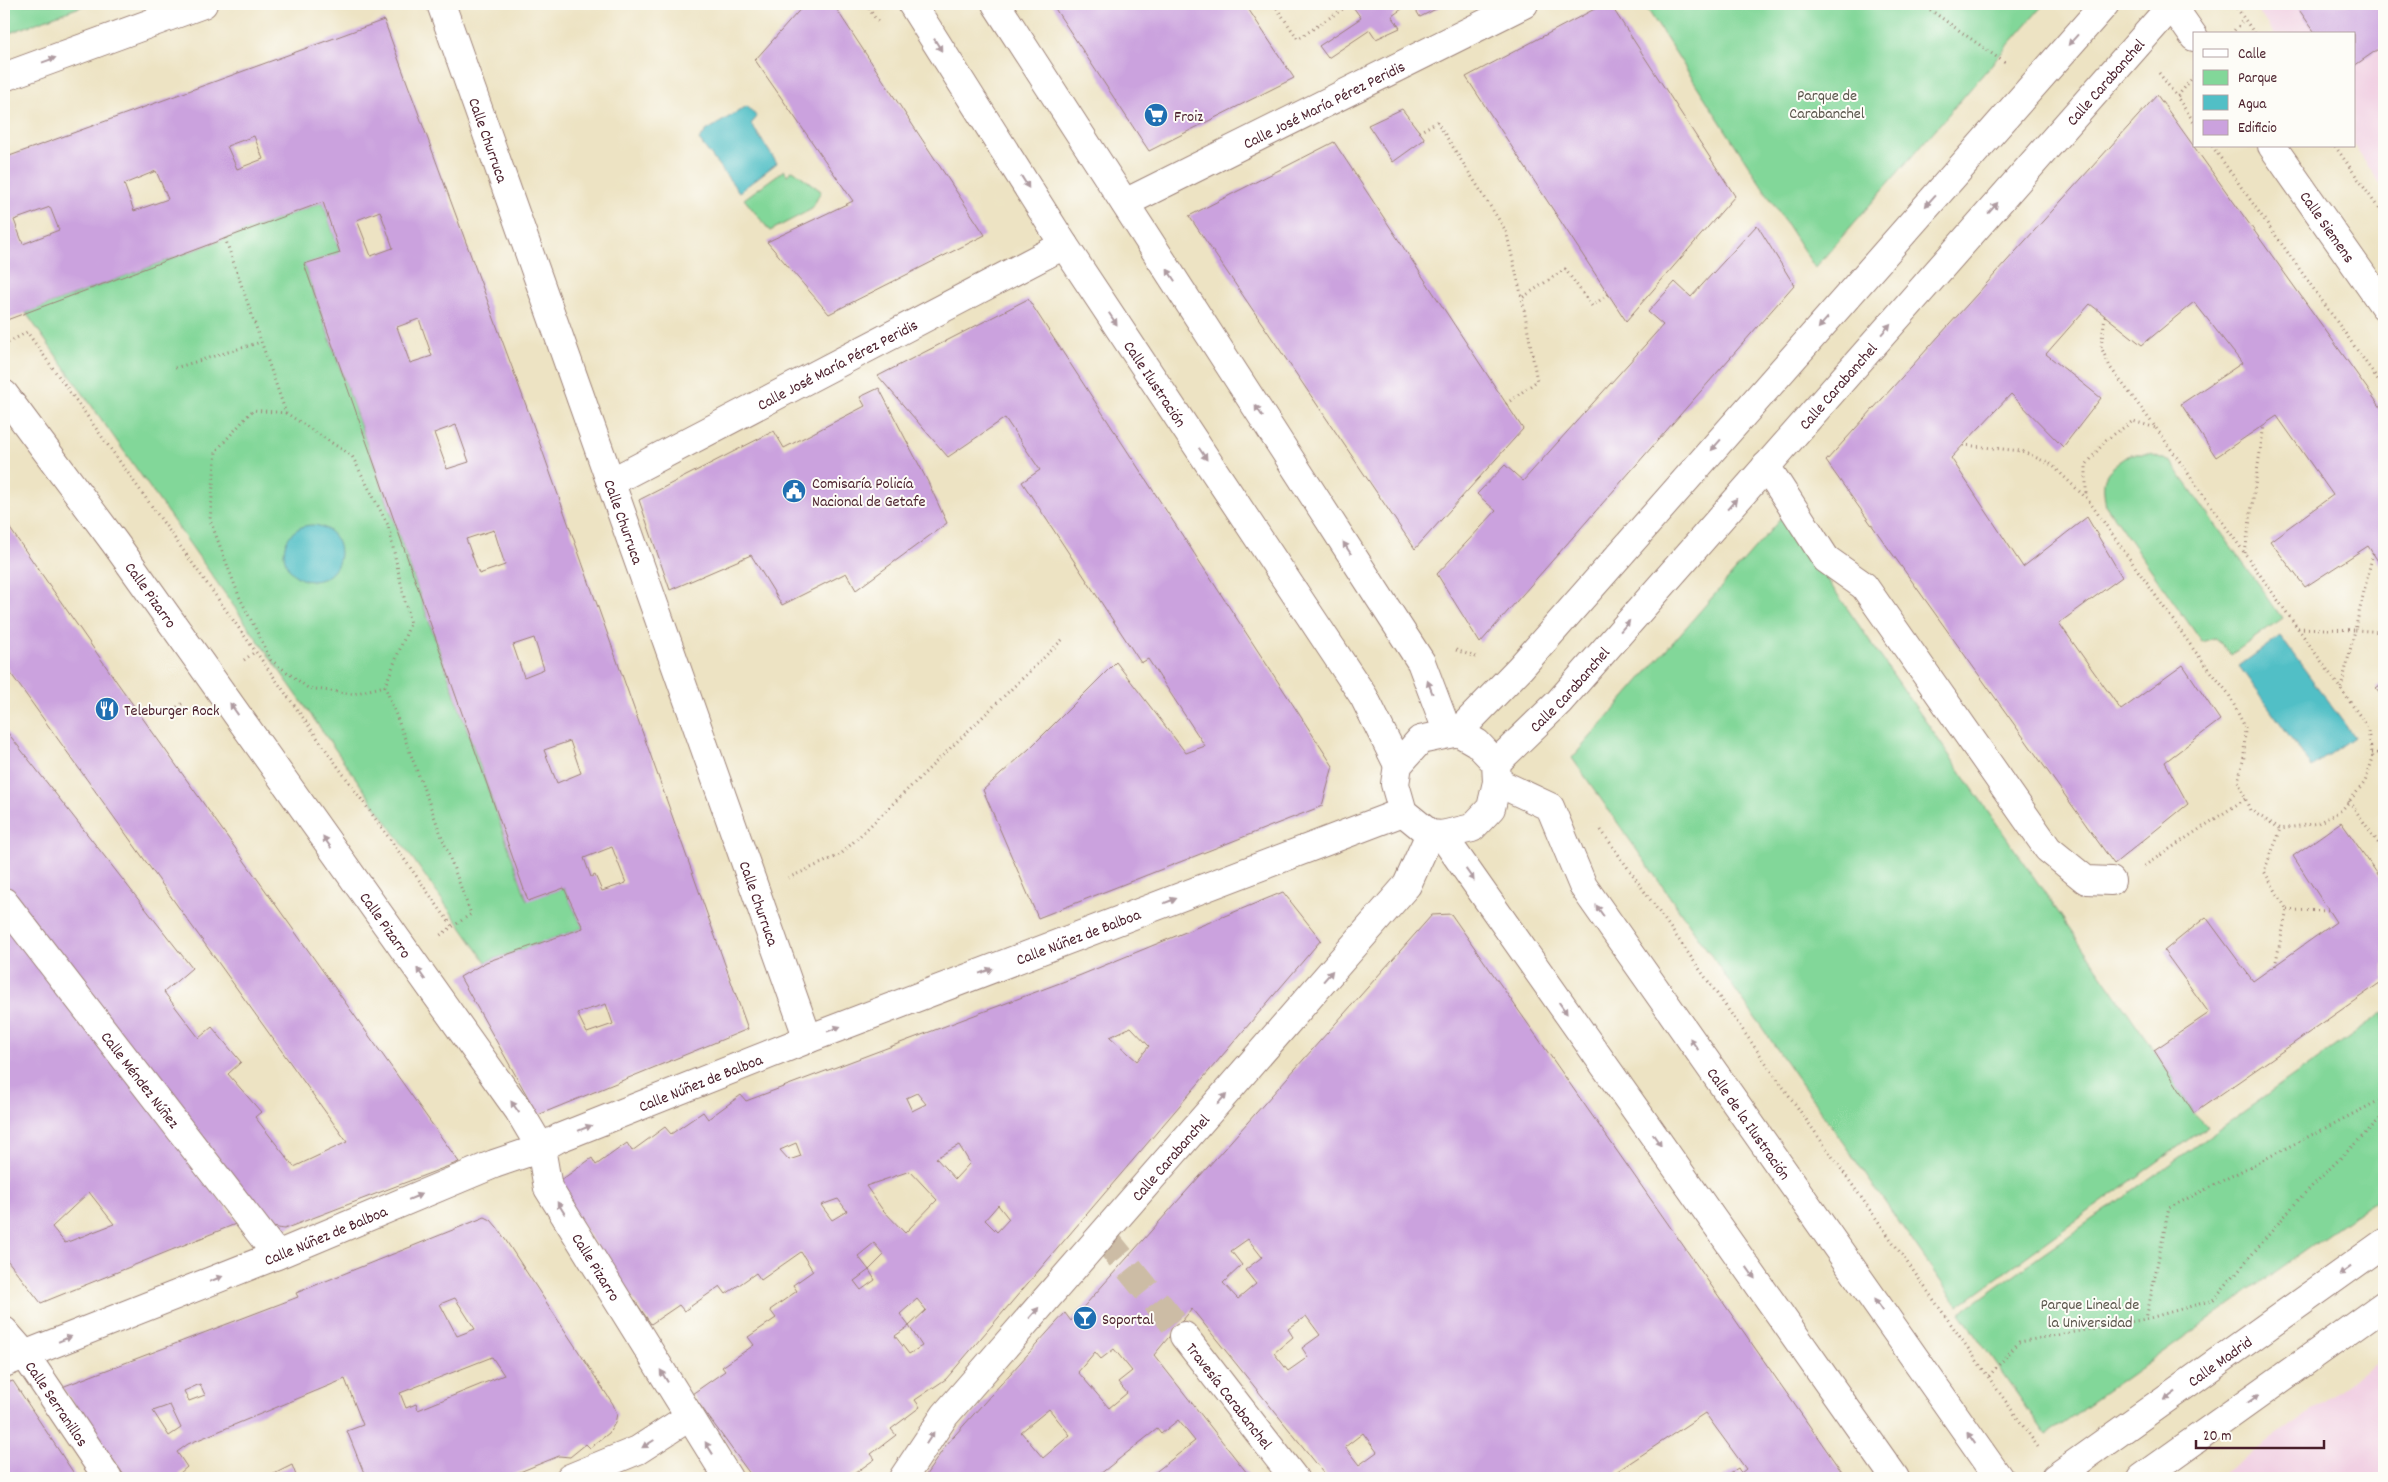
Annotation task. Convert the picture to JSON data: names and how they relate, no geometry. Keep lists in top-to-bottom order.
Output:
{
  "streets": {
    "street": [
      "Calle Carabanchel",
      "Calle José María Pérez Peridis",
      "Calle Churruca",
      "Calle Siemens",
      "Calle Ilustración",
      "Calle Pizarro",
      "Calle Núñez de Balboa",
      "Calle Méndez Núñez",
      "Calle de la Ilustración",
      "Calle Madrid",
      "Travesía Carabanchel",
      "Calle Serranillos"
    ]
  },
  "crossings": [
    ["Calle Carabanchel", "Calle Ilustración"],
    ["Calle Carabanchel", "Calle Núñez de Balboa"],
    ["Calle Carabanchel", "Calle de la Ilustración"],
    ["Calle José María Pérez Peridis", "Calle Churruca"],
    ["Calle José María Pérez Peridis", "Calle Ilustración"],
    ["Calle Churruca", "Calle Núñez de Balboa"],
    ["Calle Ilustración", "Calle Núñez de Balboa"],
    ["Calle Ilustración", "Calle de la Ilustración"],
    ["Calle Pizarro", "Calle Núñez de Balboa"],
    ["Calle Núñez de Balboa", "Calle Méndez Núñez"],
    ["Calle Núñez de Balboa", "Calle de la Ilustración"],
    ["Calle Núñez de Balboa", "Calle Serranillos"]
  ],
  "one_way": ["Calle Pizarro", "Calle Núñez de Balboa"],
  "parks": ["Parque de Carabanchel", "Parque Lineal de la Universidad"],
  "places": {
    "supermarket": ["Froiz"],
    "public building": ["Comisaría Policía Nacional de Getafe"],
    "restaurant": ["Teleburger Rock"],
    "bar": ["Soportal"]
  },
  "legend": [
    "Calle",
    "Parque",
    "Agua",
    "Edificio"
  ],
  "scale_bar": "20 m"
}
